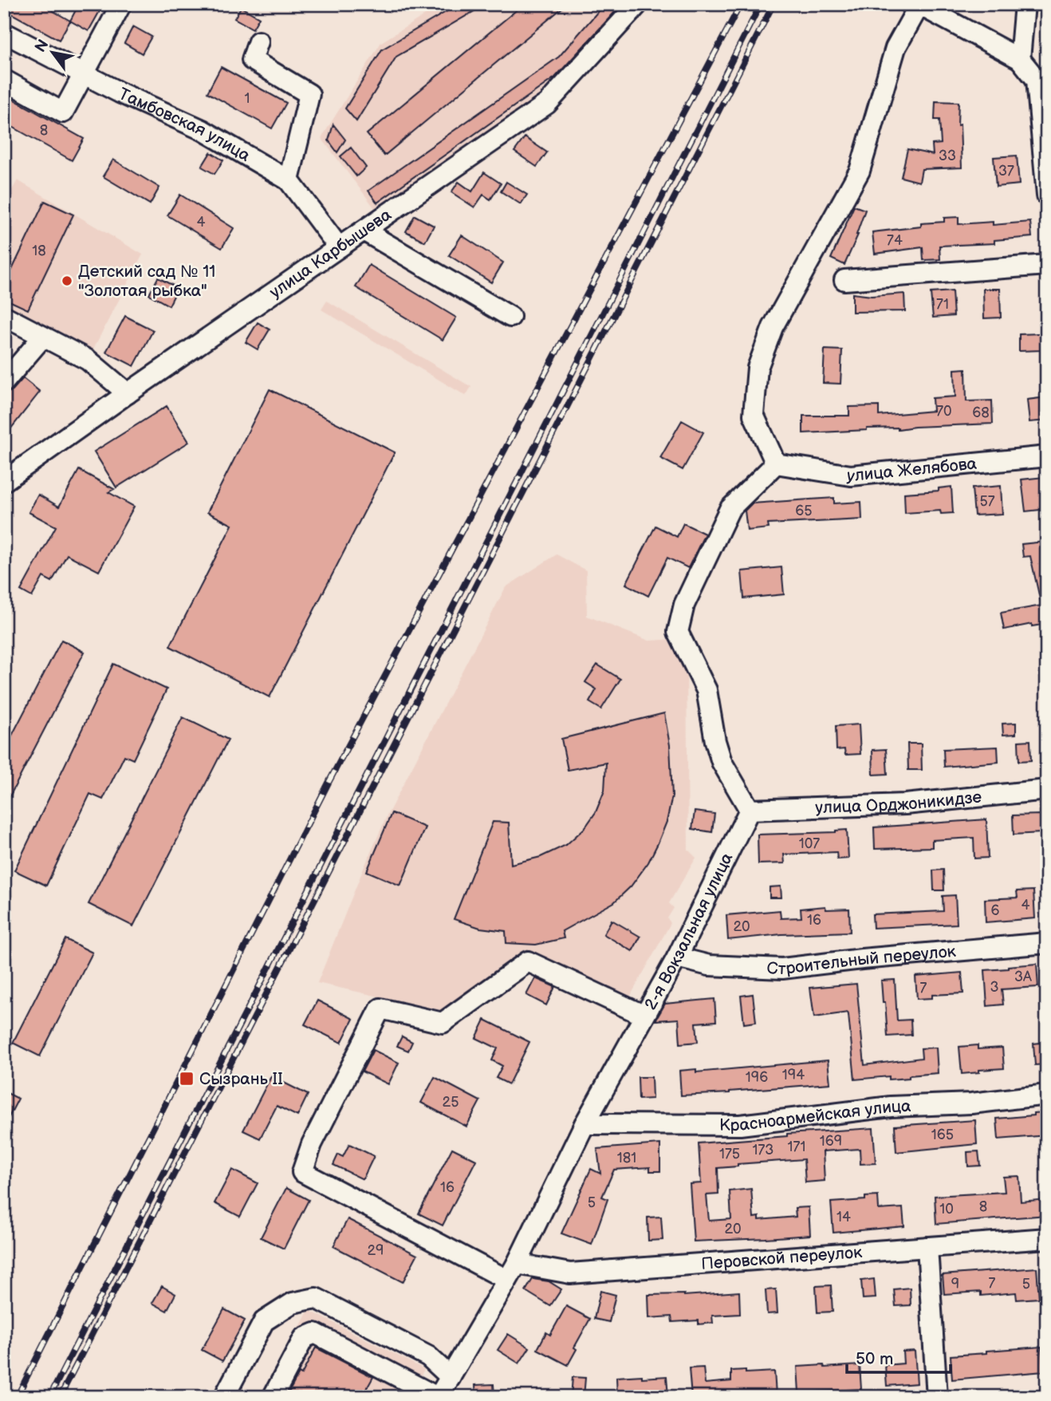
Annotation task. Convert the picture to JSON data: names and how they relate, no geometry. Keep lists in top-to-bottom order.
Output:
{
  "streets": {
    "street": [
      "Тамбовская улица",
      "улица Карбышева",
      "улица Желябова",
      "улица Орджоникидзе",
      "2-я Вокзальная улица",
      "Строительный переулок",
      "Красноармейская улица",
      "Перовской переулок"
    ]
  },
  "crossings": [
    ["Тамбовская улица", "улица Карбышева"],
    ["улица Орджоникидзе", "2-я Вокзальная улица"],
    ["2-я Вокзальная улица", "Строительный переулок"],
    ["2-я Вокзальная улица", "Красноармейская улица"],
    ["2-я Вокзальная улица", "Перовской переулок"]
  ],
  "places": {
    "other": ["Детский сад № 11 \"Золотая рыбка\""],
    "transit": ["Сызрань II"]
  },
  "house_numbers": [
    "1",
    "8",
    "33",
    "37",
    "4",
    "74",
    "18",
    "71",
    "70",
    "68",
    "57",
    "65",
    "107",
    "4",
    "6",
    "16",
    "20",
    "3А",
    "3",
    "7",
    "194",
    "196",
    "25",
    "165",
    "169",
    "171",
    "173",
    "175",
    "181",
    "16",
    "5",
    "8",
    "10",
    "14",
    "20",
    "29",
    "7",
    "9",
    "5"
  ],
  "scale_bar": "50 m",
  "north": "top left"
}
